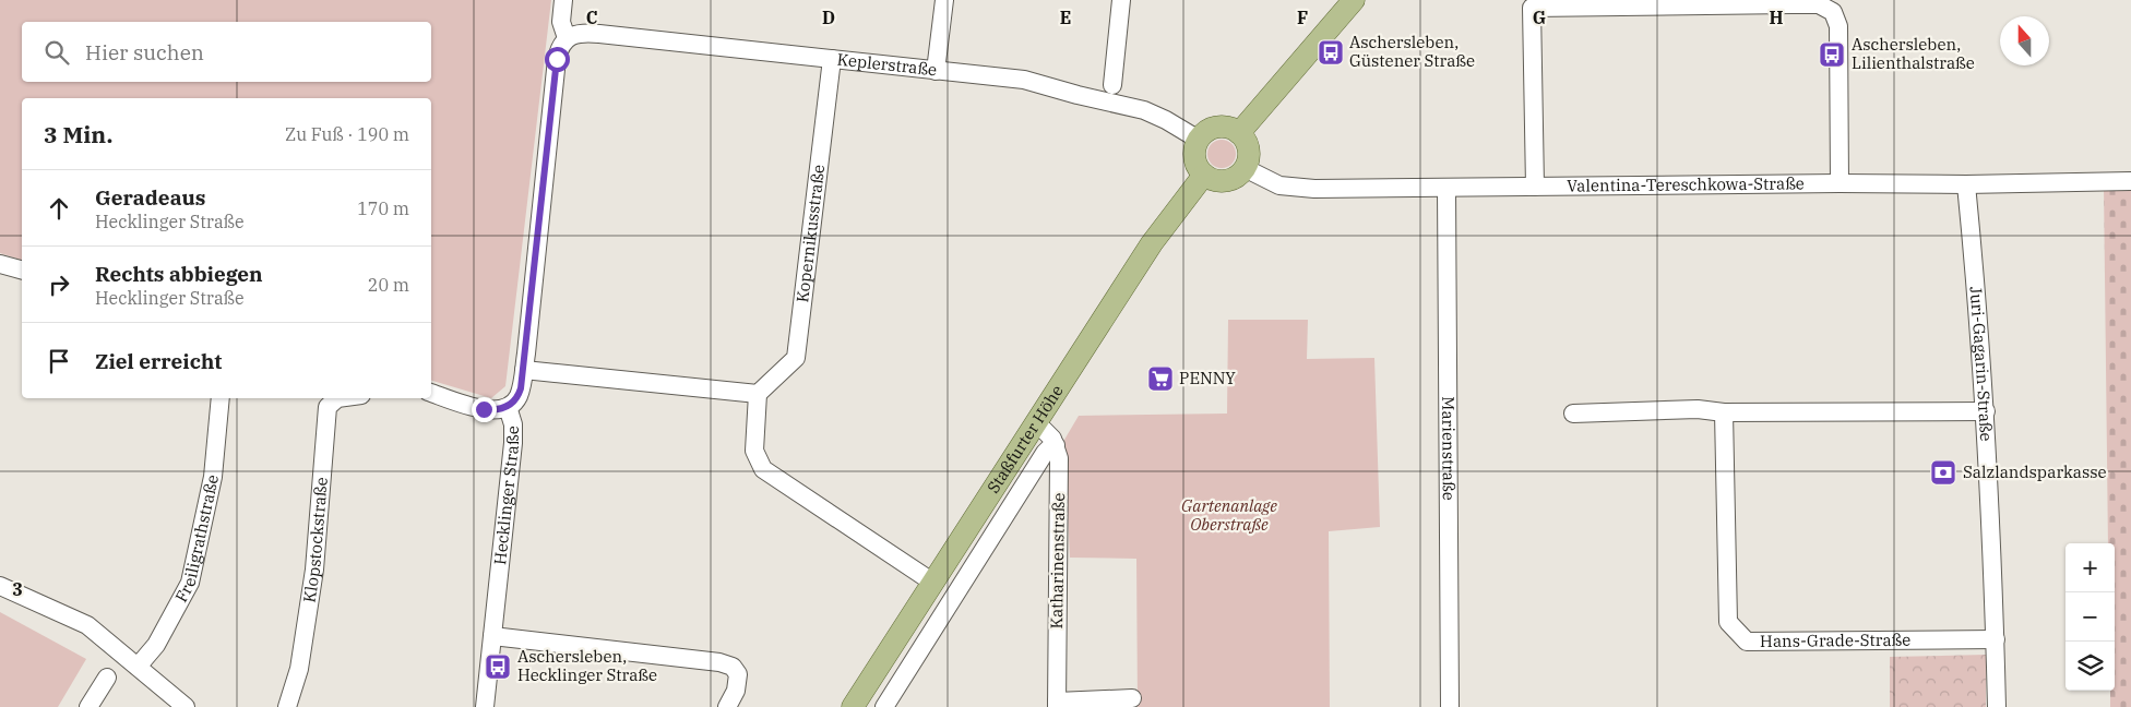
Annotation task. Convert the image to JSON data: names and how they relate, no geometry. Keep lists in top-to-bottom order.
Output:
{
  "streets": {
    "main road": ["Staßfurter Höhe"],
    "street": [
      "Keplerstraße",
      "Valentina-Tereschkowa-Straße",
      "Kopernikusstraße",
      "Juri-Gagarin-Straße",
      "Marienstraße",
      "Hecklinger Straße",
      "Freiligrathstraße",
      "Klopstockstraße",
      "Katharinenstraße",
      "Hans-Grade-Straße"
    ]
  },
  "crossings": [
    ["Keplerstraße", "Valentina-Tereschkowa-Straße"],
    ["Keplerstraße", "Kopernikusstraße"],
    ["Keplerstraße", "Staßfurter Höhe"],
    ["Keplerstraße", "Hecklinger Straße"],
    ["Valentina-Tereschkowa-Straße", "Juri-Gagarin-Straße"],
    ["Valentina-Tereschkowa-Straße", "Staßfurter Höhe"],
    ["Valentina-Tereschkowa-Straße", "Marienstraße"],
    ["Juri-Gagarin-Straße", "Hans-Grade-Straße"],
    ["Staßfurter Höhe", "Katharinenstraße"]
  ],
  "parks": ["Gartenanlage Oberstraße"],
  "places": {
    "bus stop": ["Aschersleben, Güstener Straße", "Aschersleben, Lilienthalstraße", "Aschersleben, Hecklinger Straße"],
    "supermarket": ["PENNY"],
    "bank": ["Salzlandsparkasse"]
  },
  "north": "top",
  "page": {
    "search": "Hier suchen",
    "heading": ["3 Min.", "Zu Fuß · 190 m"],
    "list": [
      ["Geradeaus", "Hecklinger Straße", "170 m"],
      ["Rechts abbiegen", "Hecklinger Straße", "20 m"],
      "Ziel erreicht"
    ],
    "map_buttons": ["+", "−"]
  },
  "grid": {
    "columns": [
      "C",
      "D",
      "E",
      "F",
      "G",
      "H"
    ],
    "rows": ["3"]
  }
}
